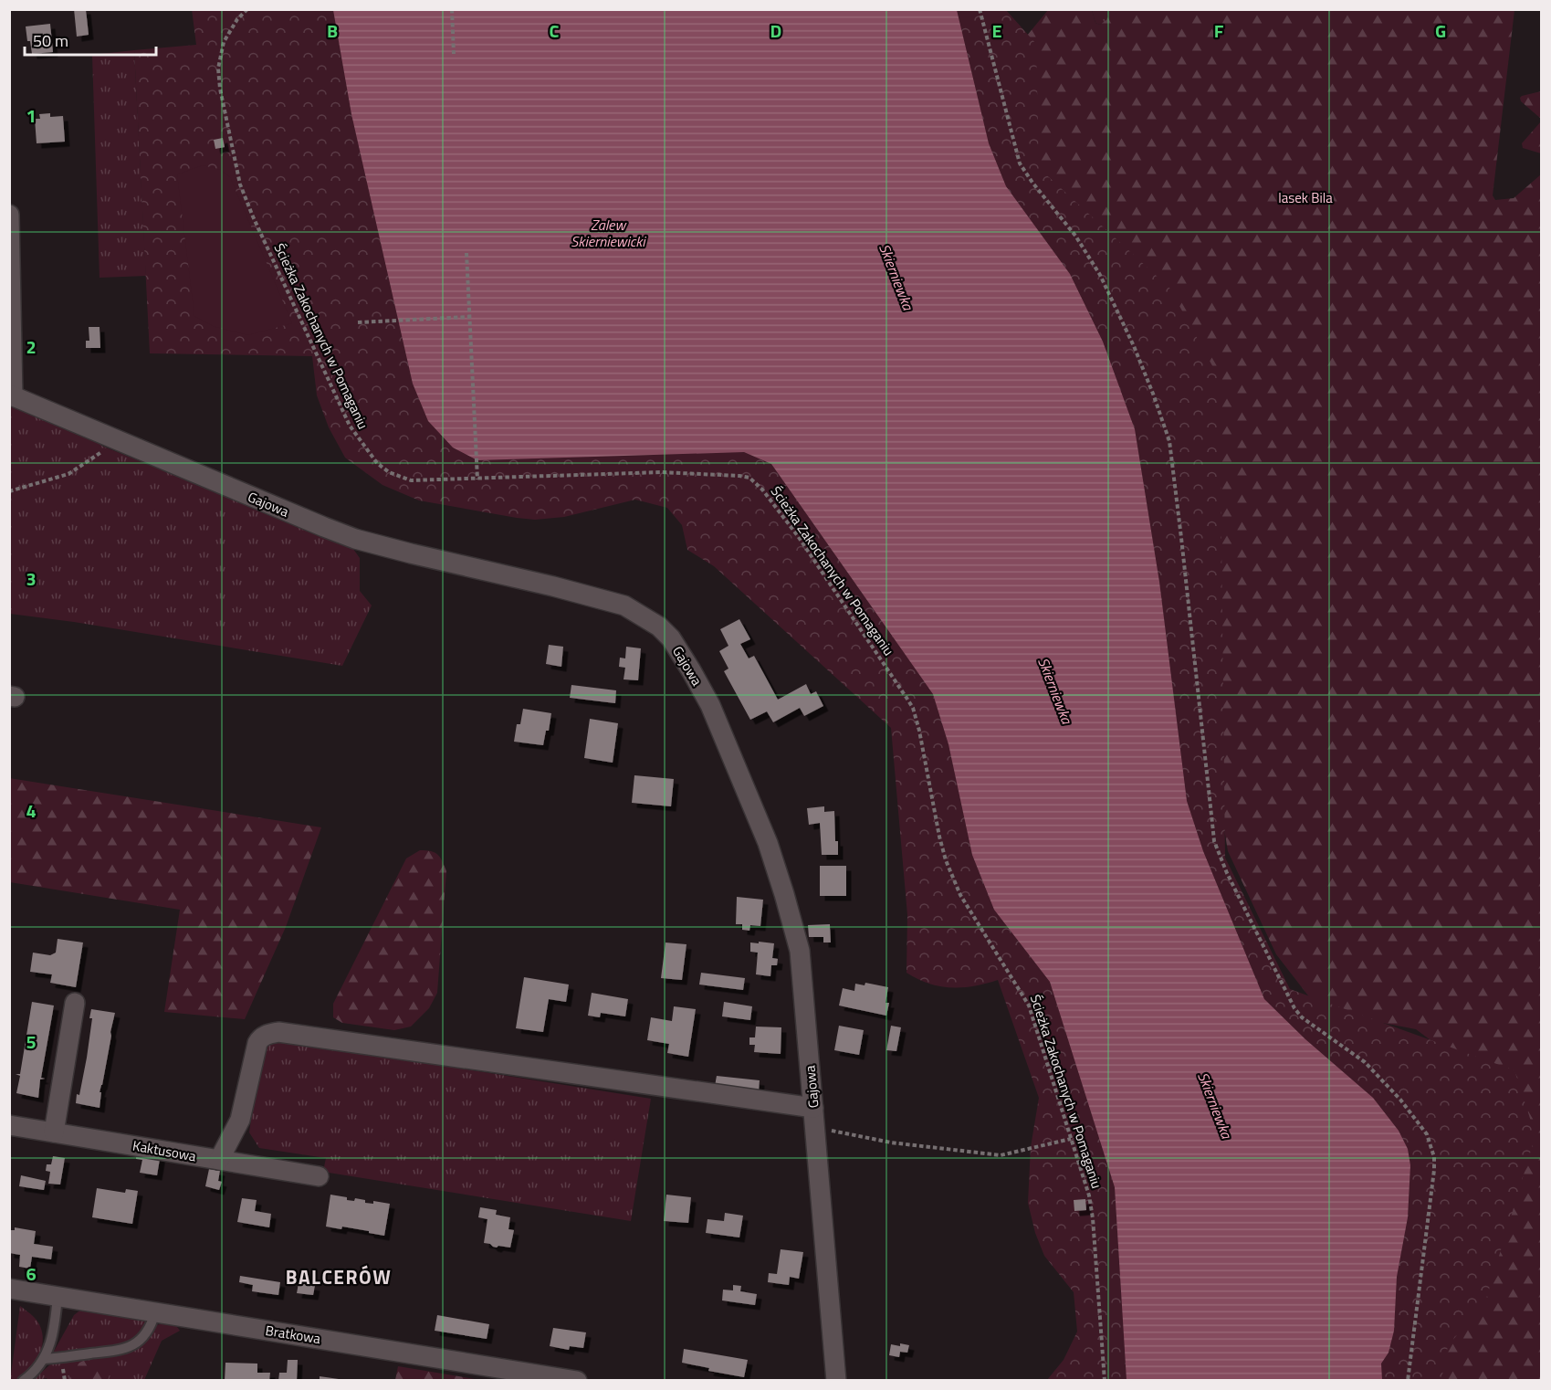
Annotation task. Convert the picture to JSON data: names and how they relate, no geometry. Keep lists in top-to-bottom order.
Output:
{
  "streets": {
    "street": ["Gajowa", "Kaktusowa", "Bratkowa"],
    "path": ["Ścieżka Zakochanych w Pomaganiu"]
  },
  "districts": ["BALCERÓW"],
  "water": ["Zalew Skierniewicki", "Skierniewka"],
  "parks": ["lasek Bila"],
  "scale_bar": "50 m",
  "grid": {
    "columns": [
      "B",
      "C",
      "D",
      "E",
      "F",
      "G"
    ],
    "rows": [
      "1",
      "2",
      "3",
      "4",
      "5",
      "6"
    ]
  }
}
